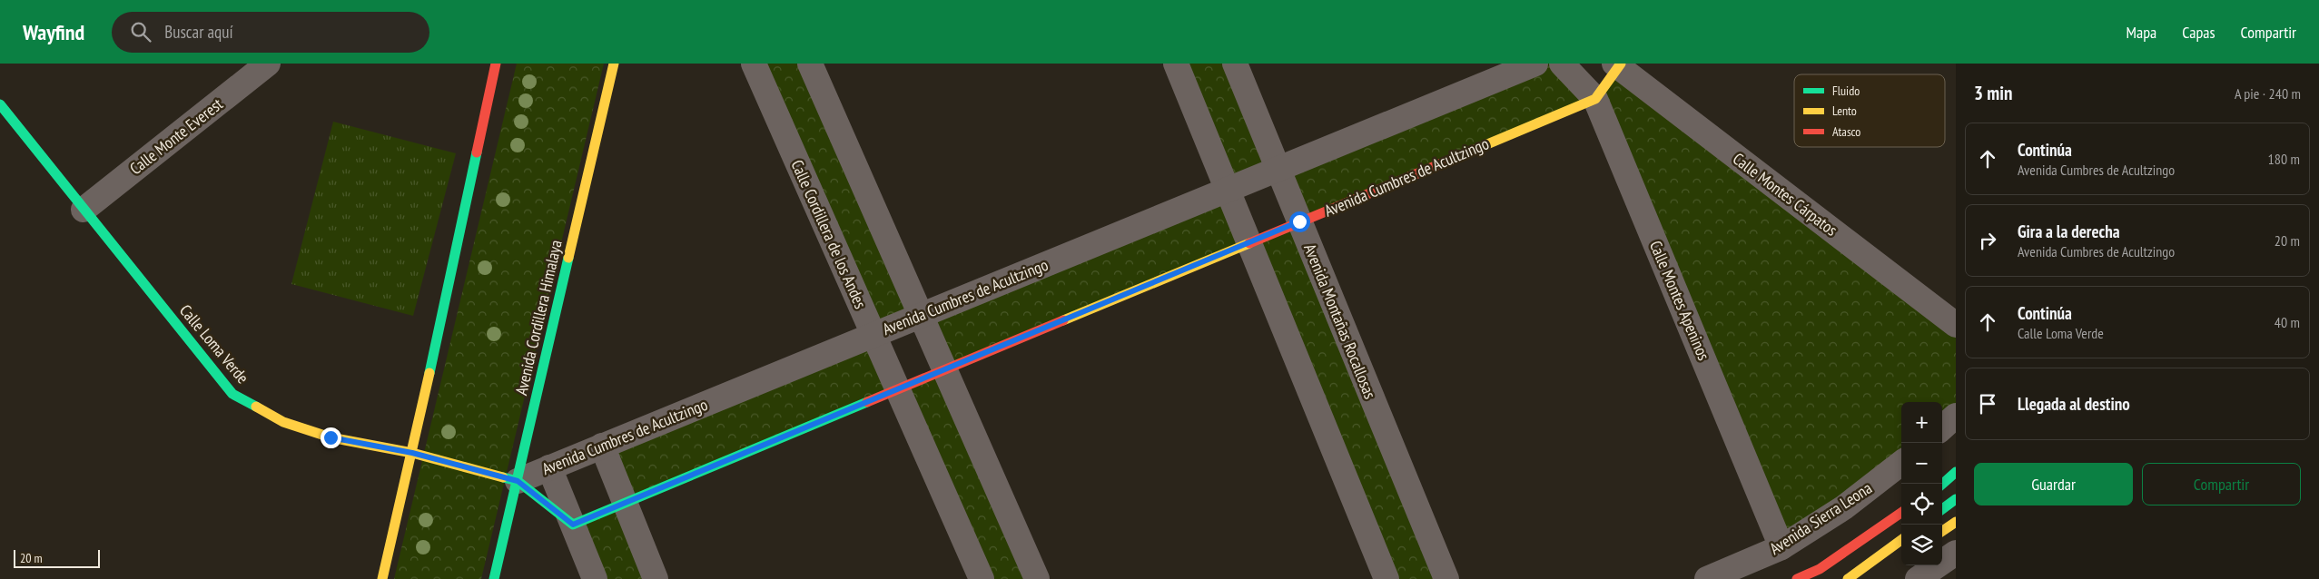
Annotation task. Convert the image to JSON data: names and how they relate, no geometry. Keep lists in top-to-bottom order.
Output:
{
  "streets": {
    "main road": ["Avenida Cumbres de Acultzingo", "Avenida Cordillera Himalaya", "Calle Loma Verde"],
    "street": [
      "Calle Monte Everest",
      "Calle Montes Cárpatos",
      "Calle Cordillera de los Andes",
      "Calle Montes Apeninos",
      "Avenida Montañas Rocallosas",
      "Avenida Sierra Leona"
    ]
  },
  "crossings": [
    ["Calle Monte Everest", "Calle Loma Verde"],
    ["Avenida Cumbres de Acultzingo", "Calle Cordillera de los Andes"],
    ["Avenida Cumbres de Acultzingo", "Calle Montes Apeninos"],
    ["Avenida Cumbres de Acultzingo", "Avenida Cordillera Himalaya"],
    ["Avenida Cumbres de Acultzingo", "Avenida Montañas Rocallosas"],
    ["Avenida Cumbres de Acultzingo", "Calle Loma Verde"],
    ["Calle Montes Apeninos", "Avenida Sierra Leona"],
    ["Avenida Cordillera Himalaya", "Calle Loma Verde"]
  ],
  "legend": ["Fluido", "Lento", "Atasco"],
  "scale_bar": "20 m",
  "page": {
    "header": "Wayfind",
    "search": "Buscar aquí",
    "nav": ["Mapa", "Capas", "Compartir"],
    "heading": ["3 min", "A pie · 240 m"],
    "list": [
      ["Continúa", "Avenida Cumbres de Acultzingo", "180 m"],
      ["Gira a la derecha", "Avenida Cumbres de Acultzingo", "20 m"],
      ["Continúa", "Calle Loma Verde", "40 m"],
      "Llegada al destino"
    ],
    "map_buttons": ["+", "−"],
    "buttons": ["Guardar", "Compartir"],
    "scale": "20 m"
  }
}
